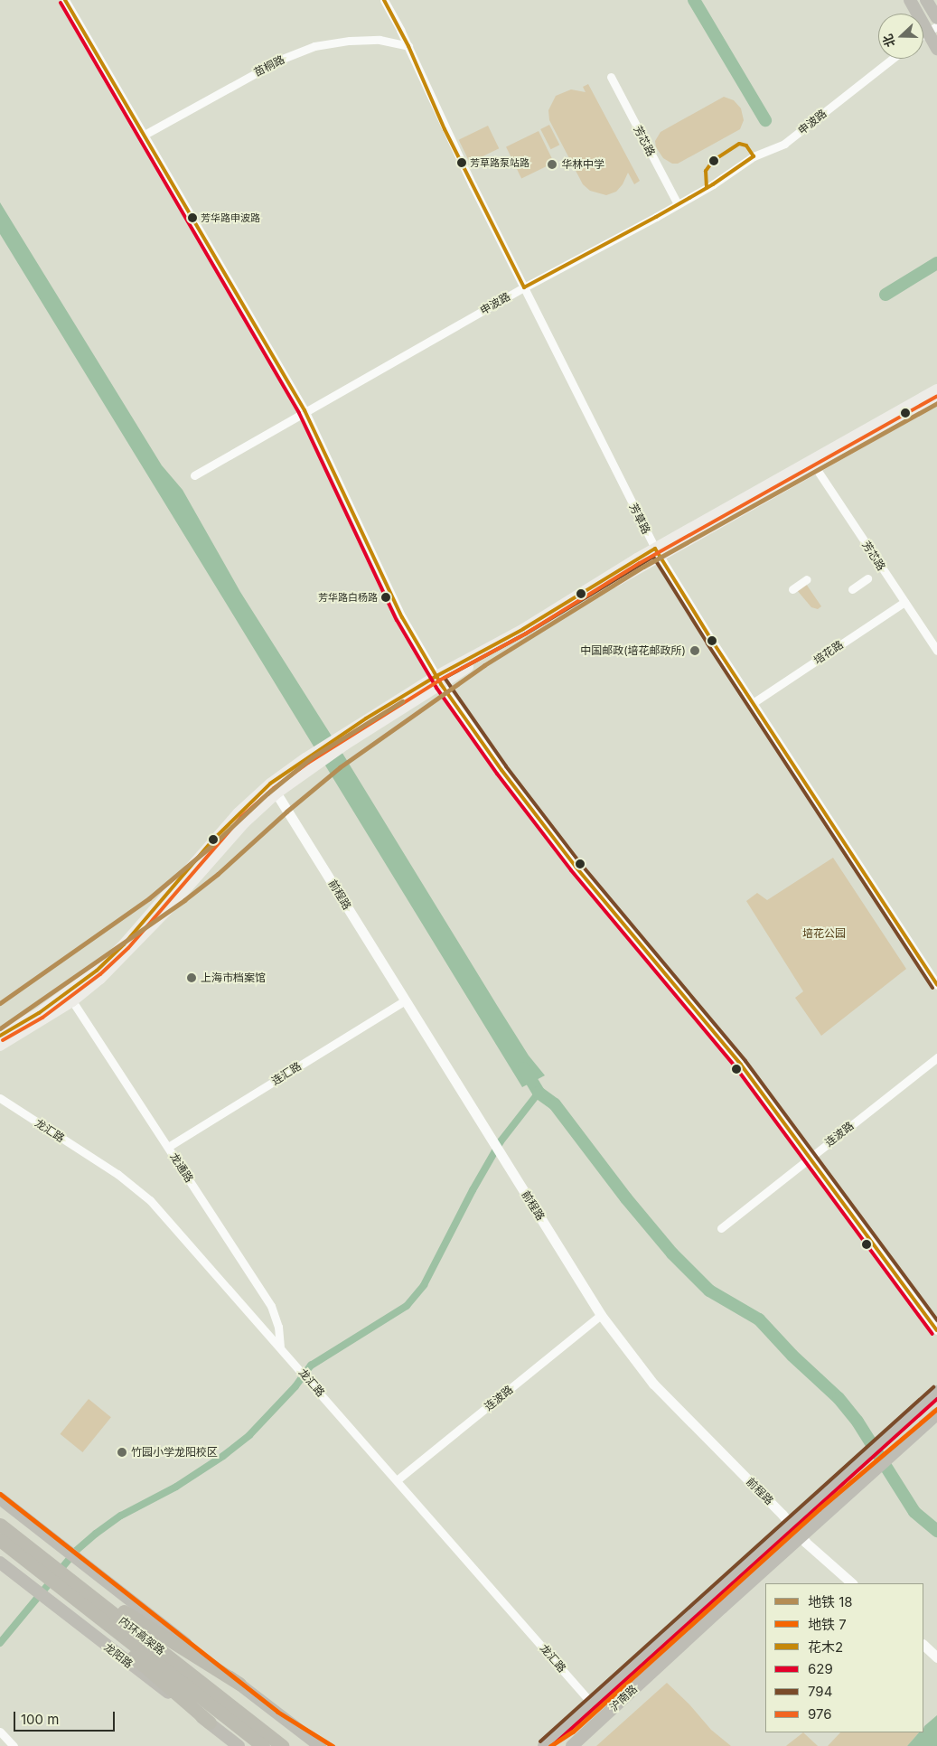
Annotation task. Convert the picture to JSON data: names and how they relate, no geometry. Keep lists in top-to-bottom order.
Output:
{
  "streets": {
    "highway": ["内环高架路"],
    "main road": ["沪南路"],
    "street": [
      "苗桐路",
      "申波路",
      "芳芯路",
      "芳草路",
      "培花路",
      "前程路",
      "连汇路",
      "龙汇路",
      "连波路",
      "龙通路"
    ]
  },
  "crossings": [
    ["苗桐路", "芳草路"],
    ["申波路", "芳芯路"],
    ["申波路", "芳草路"],
    ["芳芯路", "培花路"],
    ["芳草路", "培花路"],
    ["前程路", "连汇路"],
    ["前程路", "连波路"],
    ["前程路", "沪南路"],
    ["连汇路", "龙通路"],
    ["龙汇路", "连波路"],
    ["龙汇路", "龙通路"],
    ["龙汇路", "沪南路"]
  ],
  "parks": ["培花公园"],
  "places": [
    "芳草路泵站路",
    "华林中学",
    "芳华路申波路",
    "芳华路白杨路",
    "中国邮政(培花邮政所)",
    "上海市档案馆",
    "竹园小学龙阳校区"
  ],
  "lines": [
    "transit line 花木2",
    "transit line 629",
    "transit line 976",
    "metro line 18",
    "transit line 794",
    "metro line 7"
  ],
  "legend": [
    "地铁 18",
    "地铁 7",
    "花木2",
    "629",
    "794",
    "976"
  ],
  "scale_bar": "100 m",
  "north": "left"
}
